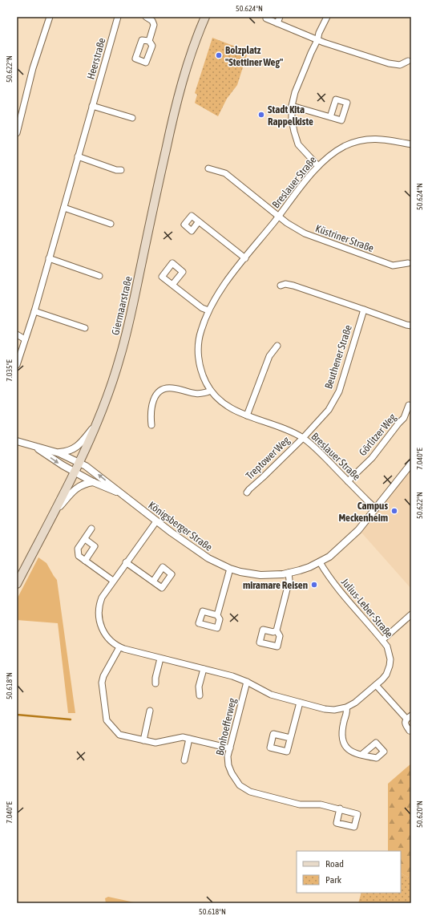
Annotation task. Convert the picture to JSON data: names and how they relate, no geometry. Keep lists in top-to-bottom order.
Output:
{
  "streets": {
    "main road": ["Giermaarstraße"],
    "street": [
      "Heerstraße",
      "Breslauer Straße",
      "Küstriner Straße",
      "Beuthener Straße",
      "Görlitzer Weg",
      "Treptower Weg",
      "Königsberger Straße",
      "Julius-Leber-Straße",
      "Bonhoefferweg"
    ]
  },
  "crossings": [
    ["Breslauer Straße", "Küstriner Straße"],
    ["Breslauer Straße", "Beuthener Straße"],
    ["Breslauer Straße", "Görlitzer Weg"],
    ["Breslauer Straße", "Treptower Weg"],
    ["Breslauer Straße", "Königsberger Straße"],
    ["Giermaarstraße", "Königsberger Straße"],
    ["Beuthener Straße", "Treptower Weg"],
    ["Königsberger Straße", "Julius-Leber-Straße"],
    ["Julius-Leber-Straße", "Bonhoefferweg"]
  ],
  "places": [
    "Bolzplatz \"Stettiner Weg\"",
    "Stadt Kita Rappelkiste",
    "Campus Meckenheim",
    "miramare Reisen"
  ],
  "legend": ["Road", "Park"],
  "coordinates": [
    "50.624°N",
    "50.622°N",
    "7.035°E",
    "7.040°E",
    "50.618°N",
    "50.620°N"
  ]
}
